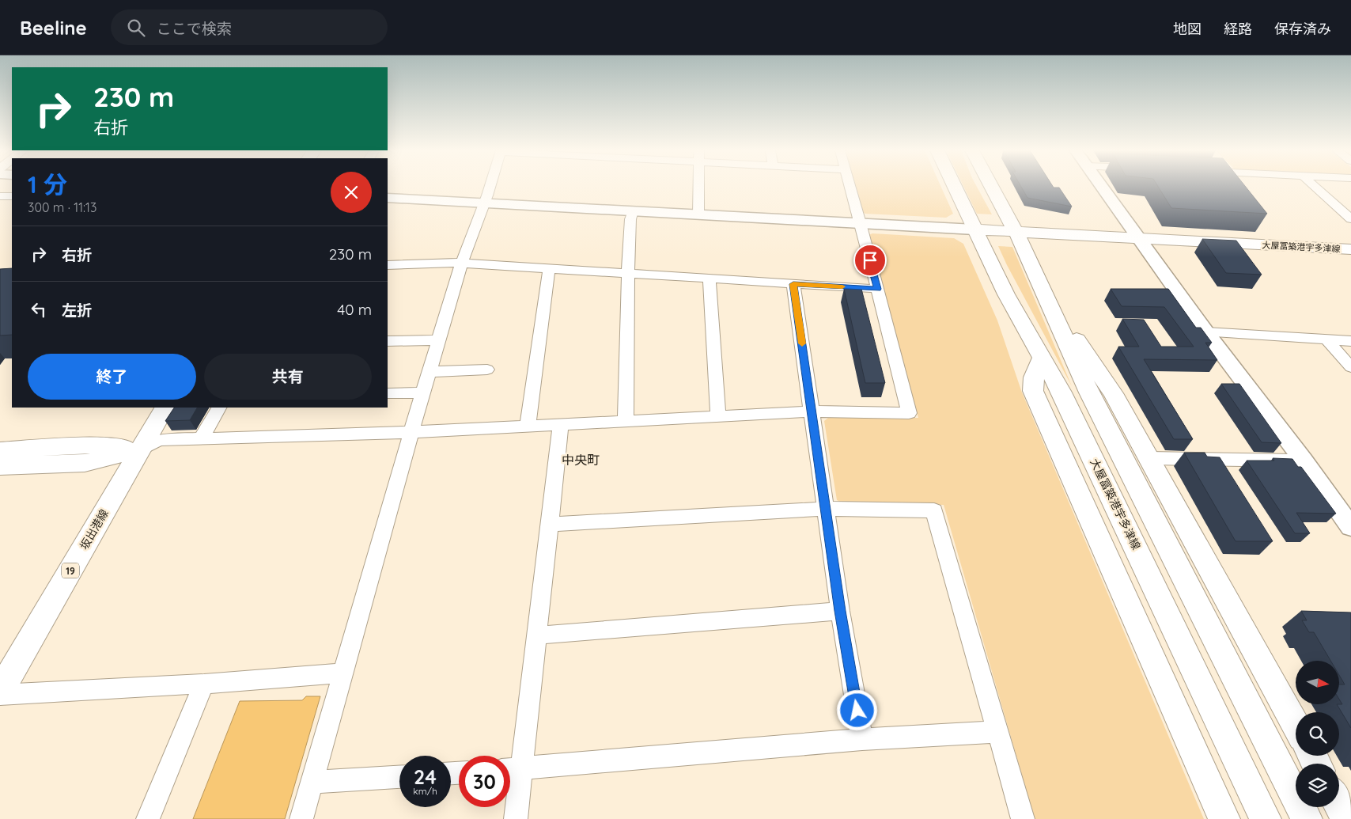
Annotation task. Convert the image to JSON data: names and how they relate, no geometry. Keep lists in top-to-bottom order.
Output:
{
  "streets": {
    "main road": ["大屋冨築港宇多津線", "坂出港線", "19"]
  },
  "districts": ["中央町"],
  "north": "right",
  "page": {
    "header": "Beeline",
    "search": "ここで検索",
    "nav": ["地図", "経路", "保存済み"],
    "turn": ["230 m", "右折"],
    "heading": ["1 分", "300 m · 11:13"],
    "list": [
      {
        "name": "右折",
        "value": "230 m"
      },
      {
        "name": "左折",
        "value": "40 m"
      }
    ],
    "buttons": ["終了", "共有"],
    "speed": "24 km/h",
    "limit": "30"
  }
}
